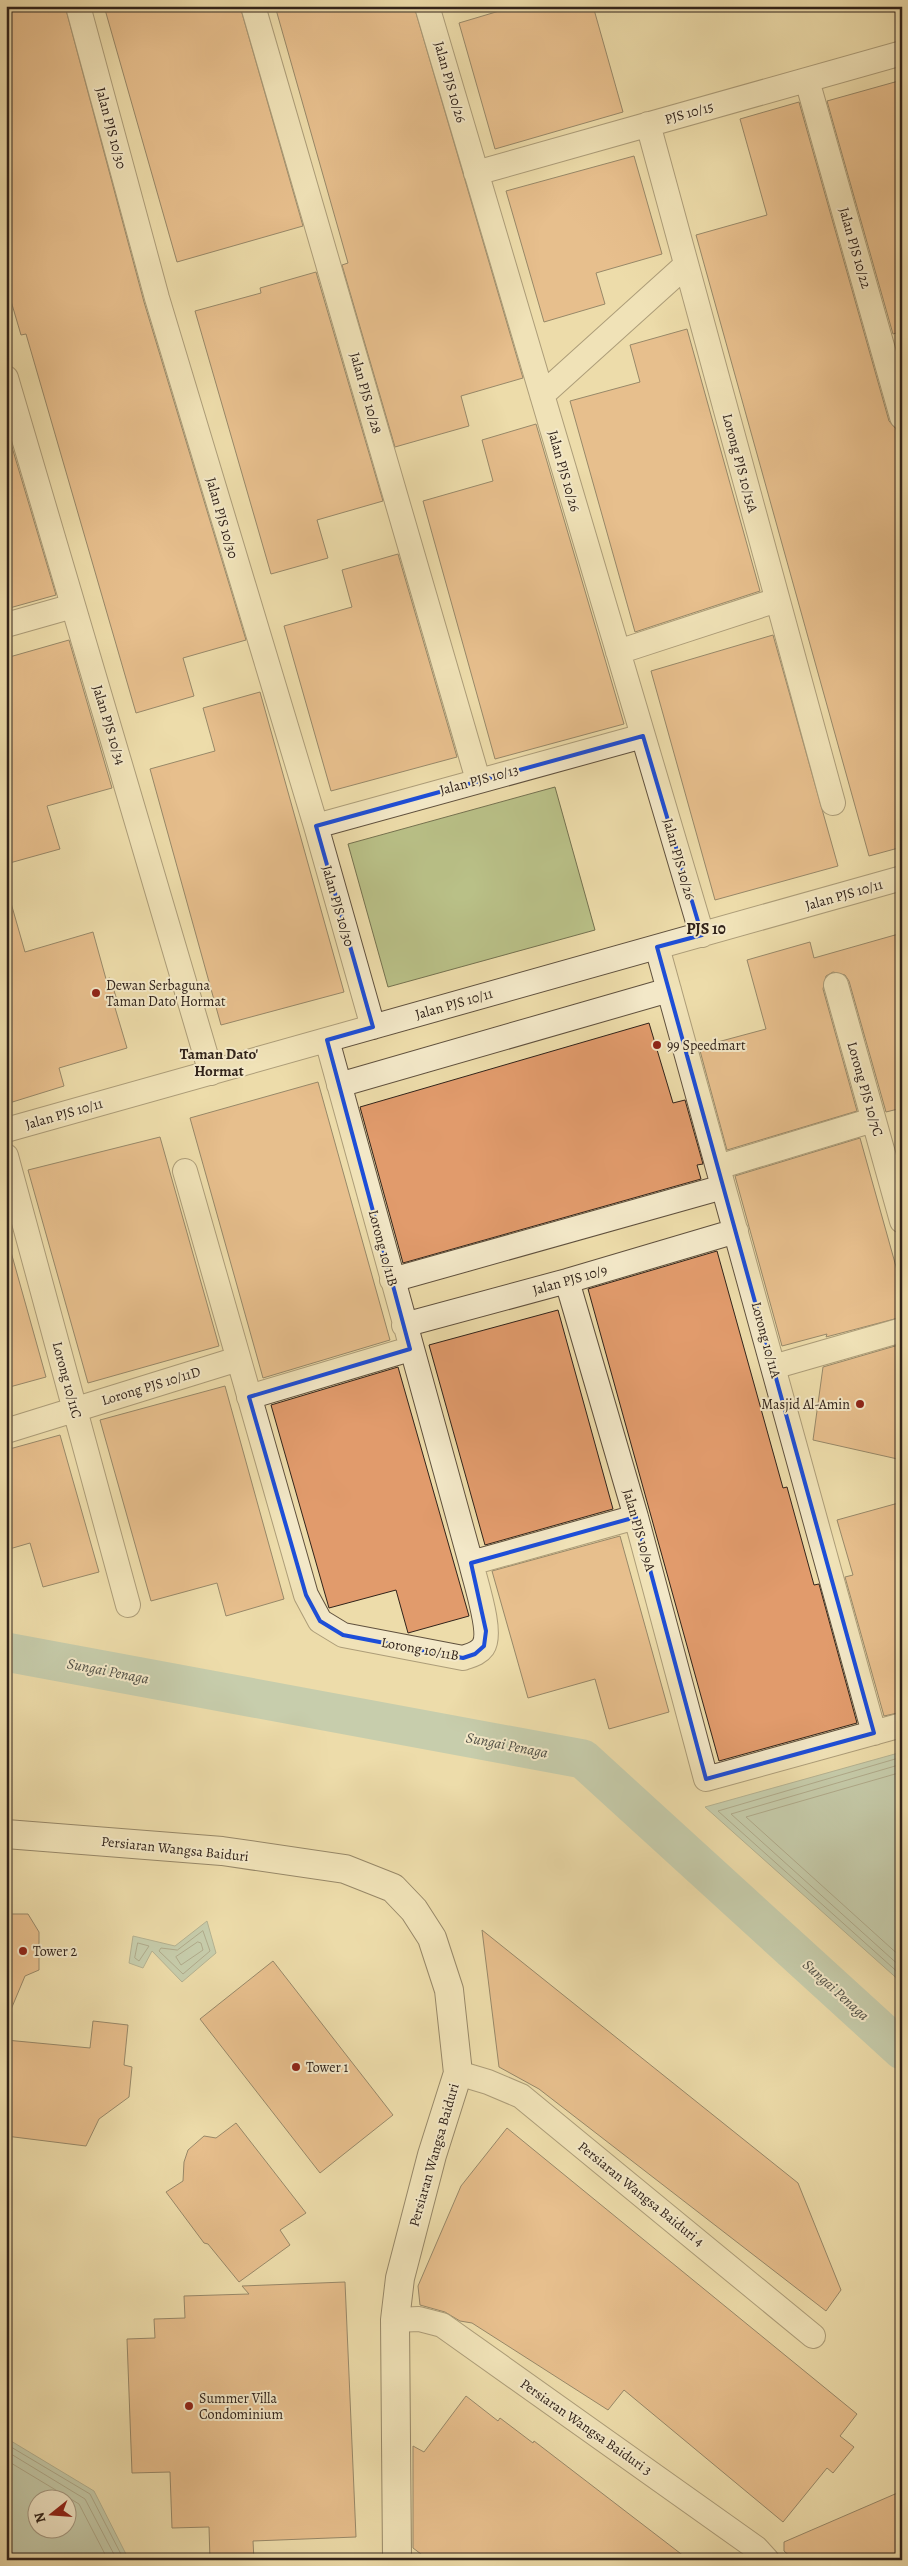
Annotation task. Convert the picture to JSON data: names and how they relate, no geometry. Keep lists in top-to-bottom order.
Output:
{
  "streets": {
    "street": [
      "Jalan PJS 10/26",
      "PJS 10/15",
      "Jalan PJS 10/30",
      "Jalan PJS 10/22",
      "Jalan PJS 10/28",
      "Lorong PJS 10/15A",
      "Jalan PJS 10/34",
      "Jalan PJS 10/13",
      "Jalan PJS 10/11",
      "Lorong PJS 10/7C",
      "Lorong 10/11B",
      "Jalan PJS 10/9",
      "Lorong 10/11A",
      "Lorong 10/11C",
      "Lorong PJS 10/11D",
      "Jalan PJS 10/9A",
      "Persiaran Wangsa Baiduri",
      "Persiaran Wangsa Baiduri 4",
      "Persiaran Wangsa Baiduri 3"
    ]
  },
  "crossings": [
    ["Jalan PJS 10/26", "PJS 10/15"],
    ["Jalan PJS 10/26", "Jalan PJS 10/13"],
    ["Jalan PJS 10/26", "Jalan PJS 10/11"],
    ["PJS 10/15", "Jalan PJS 10/22"],
    ["PJS 10/15", "Lorong PJS 10/15A"],
    ["Jalan PJS 10/30", "Jalan PJS 10/13"],
    ["Jalan PJS 10/30", "Jalan PJS 10/11"],
    ["Jalan PJS 10/28", "Jalan PJS 10/13"],
    ["Jalan PJS 10/34", "Jalan PJS 10/11"],
    ["Jalan PJS 10/11", "Lorong 10/11B"],
    ["Jalan PJS 10/11", "Lorong 10/11A"],
    ["Lorong 10/11B", "Jalan PJS 10/9"],
    ["Lorong 10/11B", "Lorong PJS 10/11D"],
    ["Jalan PJS 10/9", "Lorong 10/11A"],
    ["Jalan PJS 10/9", "Jalan PJS 10/9A"],
    ["Lorong 10/11A", "Jalan PJS 10/9A"],
    ["Lorong 10/11C", "Lorong PJS 10/11D"],
    ["Persiaran Wangsa Baiduri", "Persiaran Wangsa Baiduri 4"],
    ["Persiaran Wangsa Baiduri", "Persiaran Wangsa Baiduri 3"]
  ],
  "districts": ["PJS 10", "Taman Dato' Hormat"],
  "water": ["Sungai Penaga"],
  "places": [
    "Dewan Serbaguna Taman Dato' Hormat",
    "99 Speedmart",
    "Masjid Al-Amin",
    "Tower 2",
    "Tower 1",
    "Summer Villa Condominium"
  ],
  "north": "left"
}
